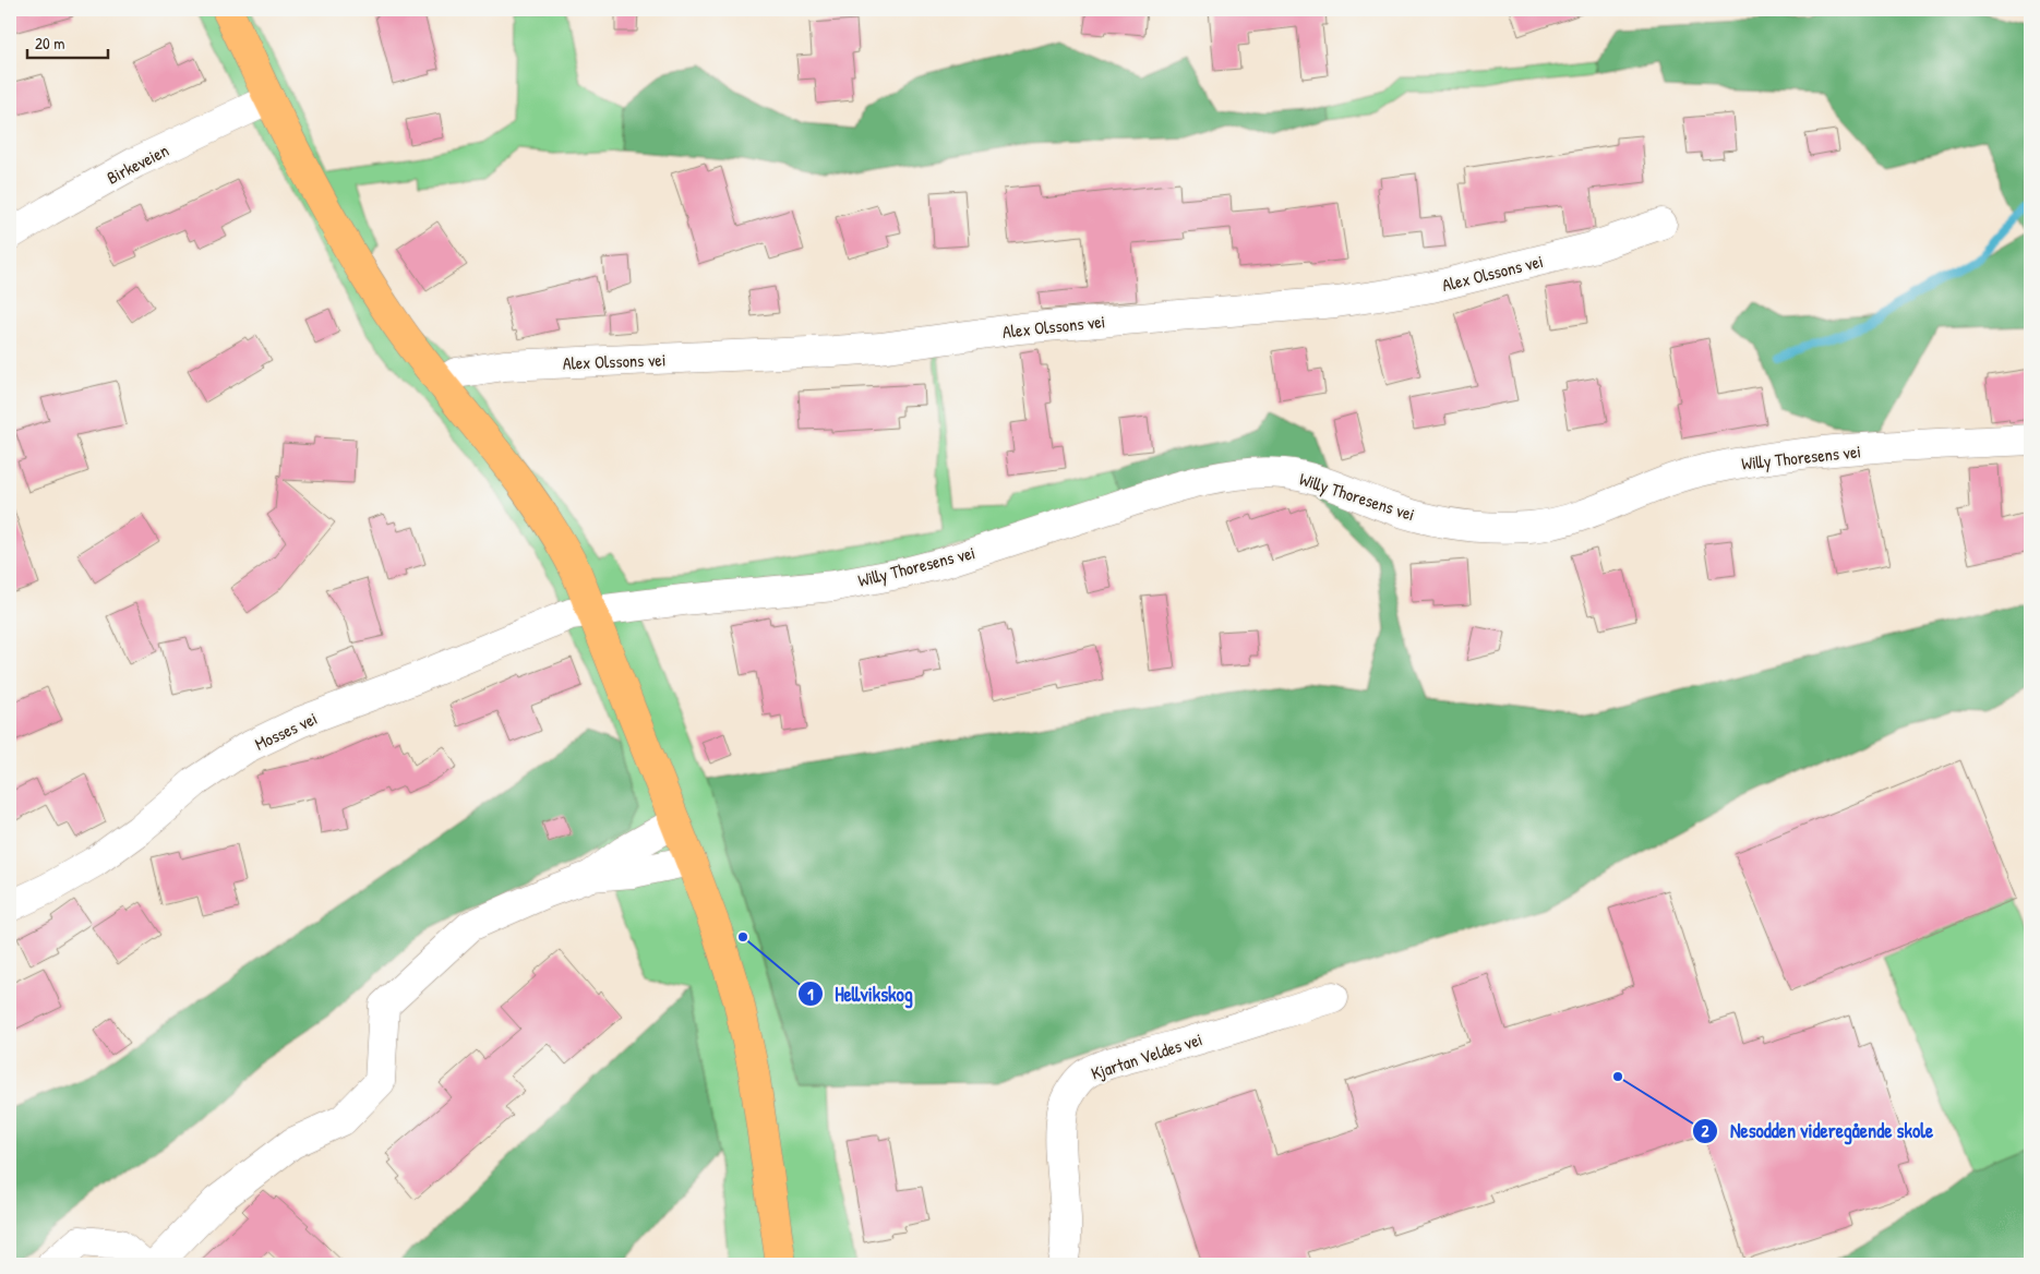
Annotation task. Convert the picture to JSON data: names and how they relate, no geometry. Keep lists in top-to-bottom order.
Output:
{
  "streets": {
    "street": [
      "Birkeveien",
      "Alex Olssons vei",
      "Willy Thoresens vei",
      "Mosses vei",
      "Kjartan Veldes vei"
    ]
  },
  "crossings": [
    ["Willy Thoresens vei", "Mosses vei"]
  ],
  "places": ["Hellvikskog", "Nesodden videregående skole"],
  "scale_bar": "20 m"
}
